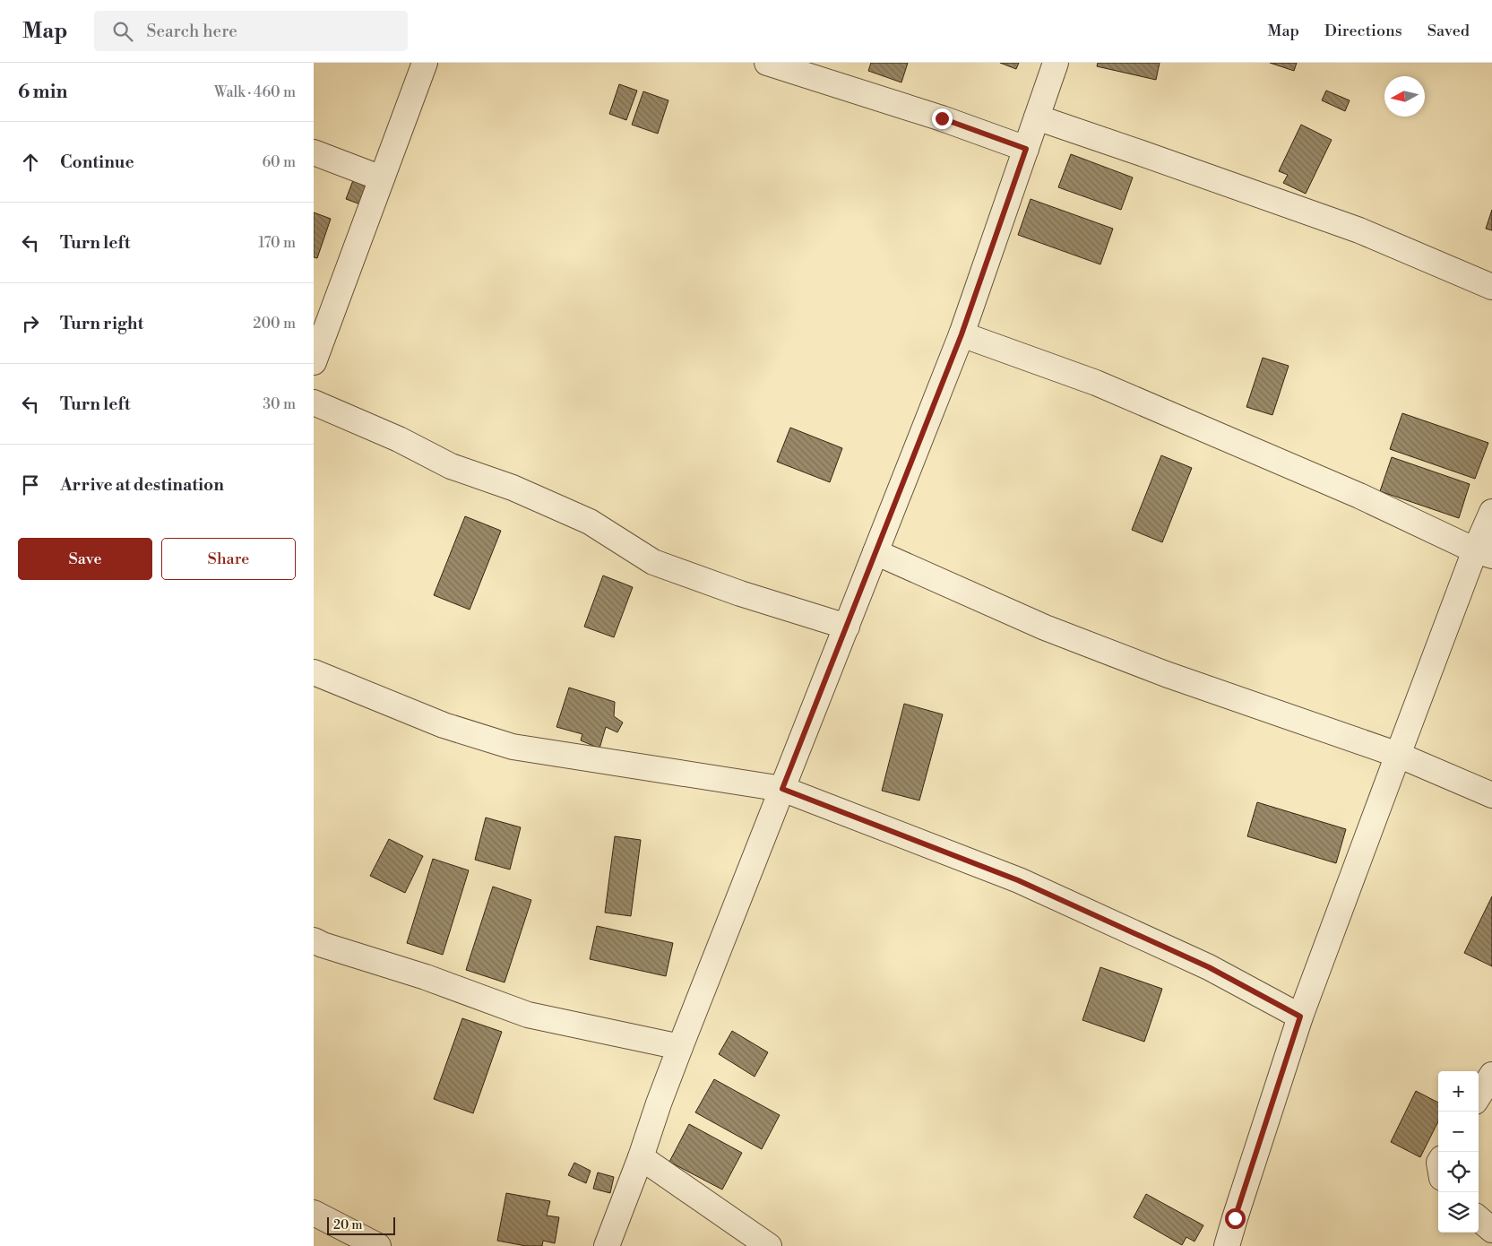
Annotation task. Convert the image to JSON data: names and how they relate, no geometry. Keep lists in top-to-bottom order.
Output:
{
  "scale_bar": "20 m",
  "north": "left",
  "page": {
    "header": "Map",
    "search": "Search here",
    "nav": ["Map", "Directions", "Saved"],
    "heading": ["6 min", "Walk · 460 m"],
    "list": [
      ["Continue", "60 m"],
      ["Turn left", "170 m"],
      ["Turn right", "200 m"],
      ["Turn left", "30 m"],
      "Arrive at destination"
    ],
    "buttons": ["Save", "Share"],
    "map_buttons": ["+", "−"],
    "scale": "20 m"
  }
}
